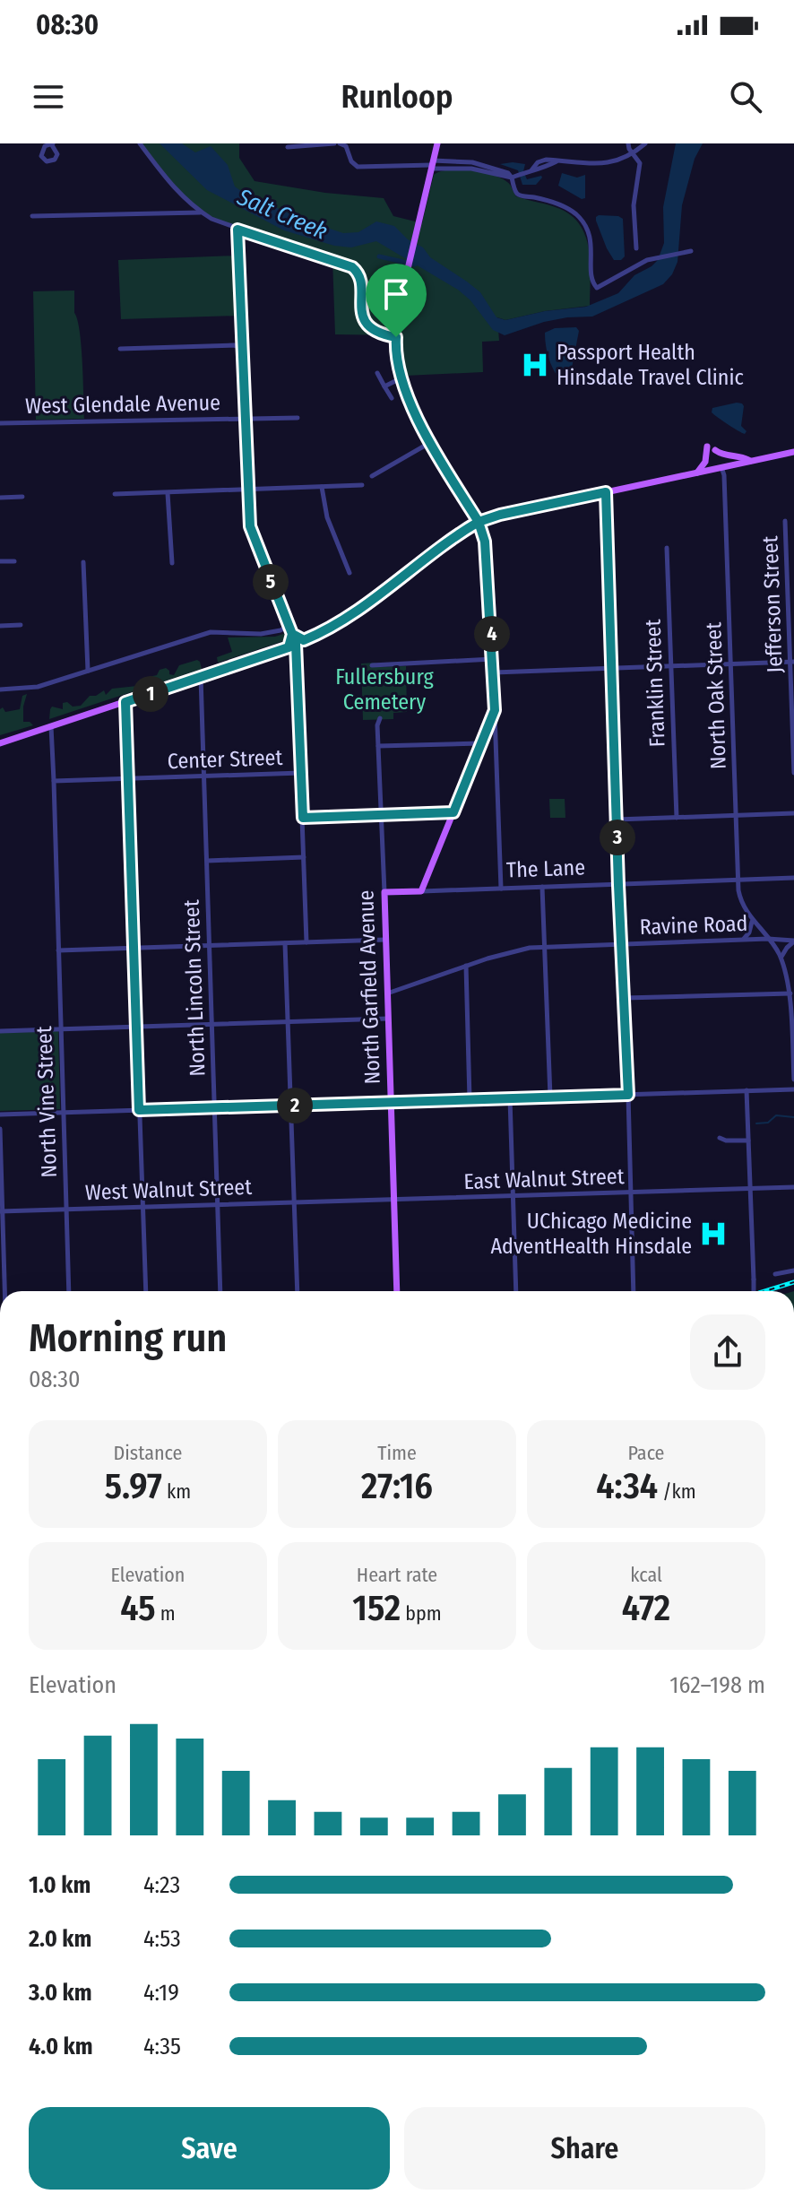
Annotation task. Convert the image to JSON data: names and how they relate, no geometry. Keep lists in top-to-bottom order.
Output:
{
  "streets": {
    "main road": ["The Lane", "North Garfield Avenue"],
    "street": [
      "West Glendale Avenue",
      "Jefferson Street",
      "Franklin Street",
      "North Oak Street",
      "Center Street",
      "Ravine Road",
      "North Lincoln Street",
      "North Vine Street",
      "East Walnut Street",
      "West Walnut Street"
    ]
  },
  "crossings": [
    ["North Oak Street", "The Lane"],
    ["North Oak Street", "Ravine Road"],
    ["Center Street", "North Lincoln Street"],
    ["Center Street", "North Vine Street"],
    ["The Lane", "North Garfield Avenue"],
    ["Ravine Road", "North Garfield Avenue"],
    ["North Garfield Avenue", "East Walnut Street"],
    ["North Lincoln Street", "West Walnut Street"],
    ["North Vine Street", "West Walnut Street"],
    ["East Walnut Street", "West Walnut Street"]
  ],
  "water": ["Salt Creek"],
  "parks": ["Fullersburg Cemetery"],
  "places": {
    "hospital": ["Passport Health Hinsdale Travel Clinic", "UChicago Medicine AdventHealth Hinsdale"]
  },
  "page": {
    "status": "08:30",
    "header": "Runloop",
    "pins": [
      "5",
      "4",
      "1",
      "3",
      "2"
    ],
    "heading": ["Morning run", "08:30"],
    "stats": [
      ["Distance", "5.97 km"],
      ["Time", "27:16"],
      ["Pace", "4:34 /km"],
      ["Elevation", "45 m"],
      ["Heart rate", "152 bpm"],
      ["kcal", "472"]
    ],
    "chart": ["Elevation", "162–198 m"],
    "list": [
      {
        "name": "1.0 km",
        "note": "4:23"
      },
      {
        "name": "2.0 km",
        "note": "4:53"
      },
      {
        "name": "3.0 km",
        "note": "4:19"
      },
      {
        "name": "4.0 km",
        "note": "4:35"
      }
    ],
    "buttons": ["Save", "Share"]
  }
}
